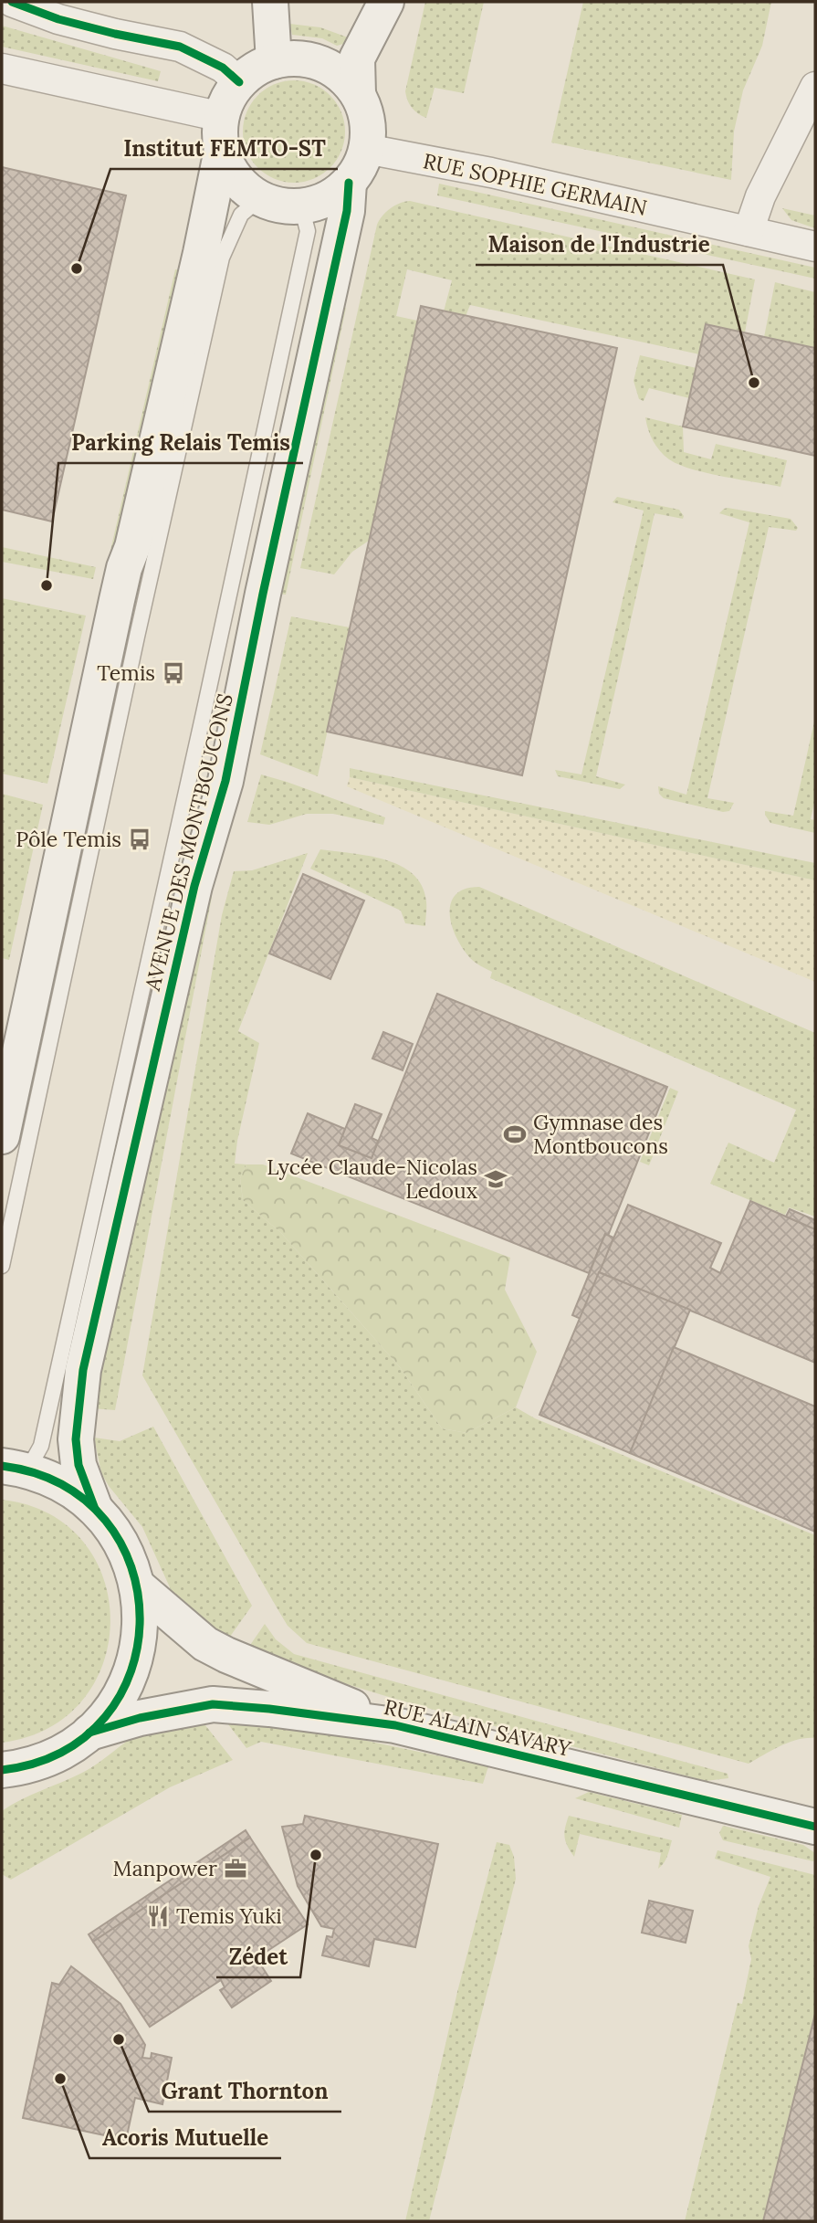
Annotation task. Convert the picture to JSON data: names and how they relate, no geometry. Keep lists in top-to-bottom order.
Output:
{
  "streets": {
    "street": ["RUE SOPHIE GERMAIN", "AVENUE DES MONTBOUCONS", "RUE ALAIN SAVARY"]
  },
  "crossings": [
    ["RUE SOPHIE GERMAIN", "AVENUE DES MONTBOUCONS"]
  ],
  "places": {
    "other": [
      "Institut FEMTO-ST",
      "Maison de l'Industrie",
      "Parking Relais Temis",
      "Zédet",
      "Grant Thornton",
      "Acoris Mutuelle"
    ],
    "bus stop": ["Temis", "Pôle Temis"],
    "sports": ["Gymnase des Montboucons"],
    "school or university": ["Lycée Claude-Nicolas Ledoux"],
    "office": ["Manpower"],
    "restaurant": ["Temis Yuki"]
  }
}
